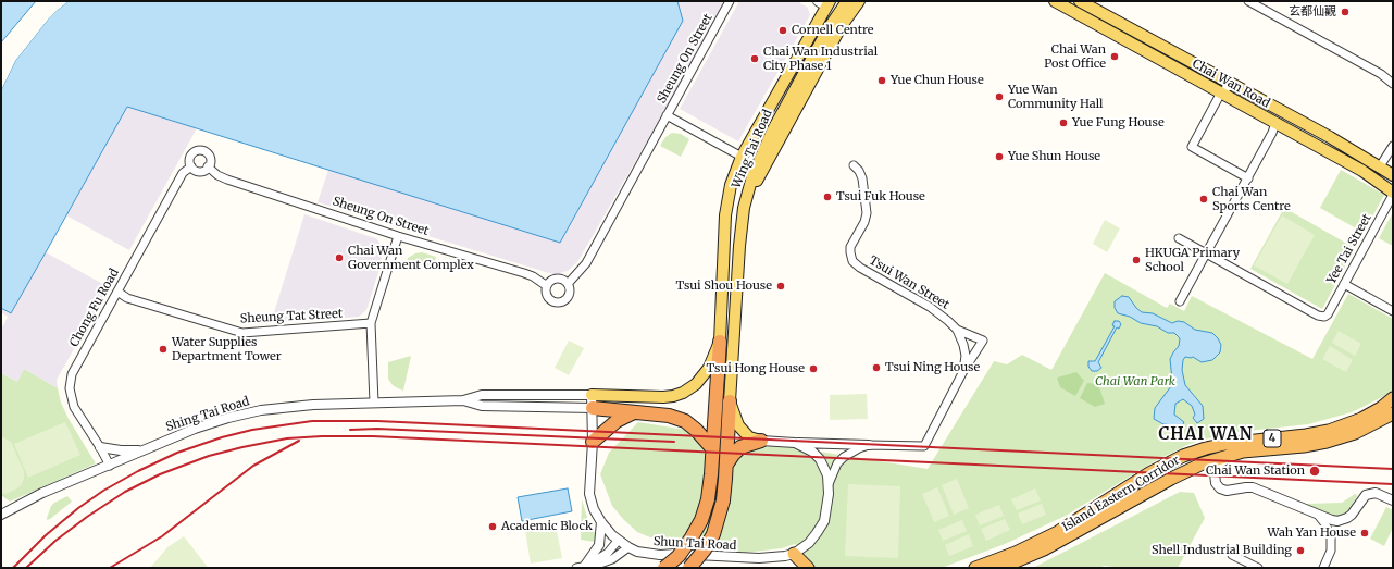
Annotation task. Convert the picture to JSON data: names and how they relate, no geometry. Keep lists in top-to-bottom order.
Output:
{
  "streets": {
    "highway": ["4", "Island Eastern Corridor"],
    "main road": ["Chai Wan Road", "Wing Tai Road"],
    "street": [
      "Sheung On Street",
      "Yee Tai Street",
      "Tsui Wan Street",
      "Chong Fu Road",
      "Sheung Tat Street",
      "Shing Tai Road",
      "Shun Tai Road"
    ]
  },
  "crossings": [
    ["Sheung On Street", "Chong Fu Road"],
    ["Chai Wan Road", "Yee Tai Street"],
    ["Wing Tai Road", "Shing Tai Road"],
    ["Wing Tai Road", "Shun Tai Road"],
    ["Tsui Wan Street", "Shun Tai Road"],
    ["Chong Fu Road", "Sheung Tat Street"],
    ["Chong Fu Road", "Shing Tai Road"],
    ["Shing Tai Road", "Shun Tai Road"]
  ],
  "districts": ["CHAI WAN"],
  "parks": ["Chai Wan Park"],
  "places": [
    "玄都仙觀",
    "Cornell Centre",
    "Chai Wan Post Office",
    "Chai Wan Industrial City Phase 1",
    "Yue Chun House",
    "Yue Wan Community Hall",
    "Yue Fung House",
    "Yue Shun House",
    "Tsui Fuk House",
    "Chai Wan Sports Centre",
    "Chai Wan Government Complex",
    "HKUGA Primary School",
    "Tsui Shou House",
    "Water Supplies Department Tower",
    "Tsui Ning House",
    "Tsui Hong House",
    "Chai Wan Station",
    "Academic Block",
    "Wah Yan House",
    "Shell Industrial Building"
  ]
}
